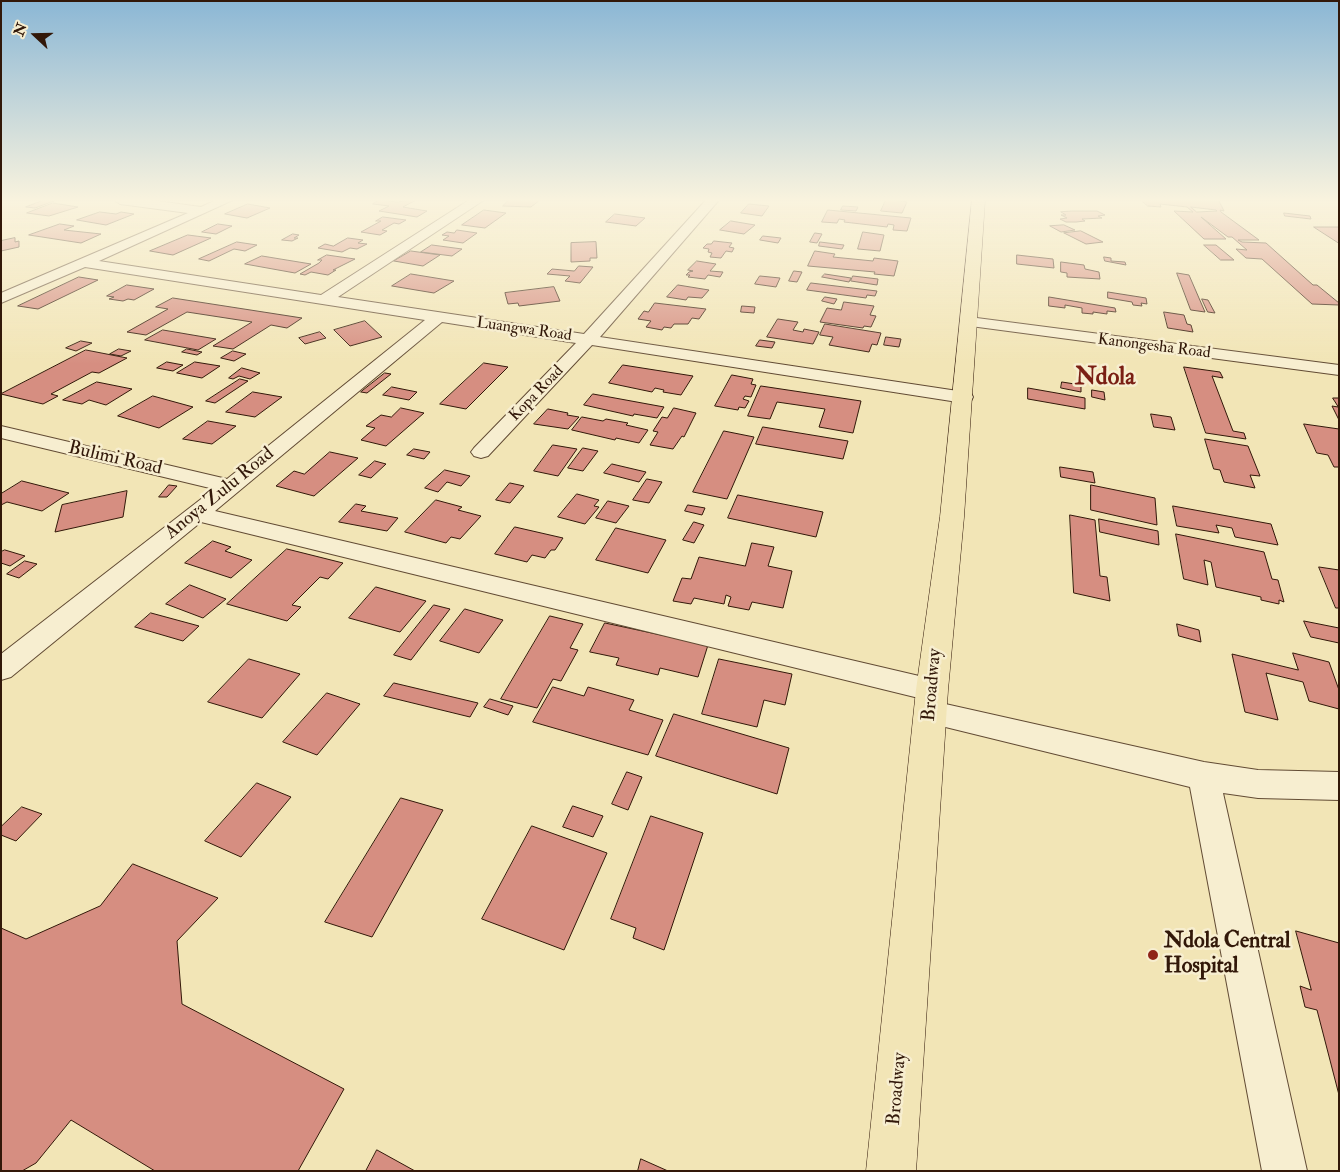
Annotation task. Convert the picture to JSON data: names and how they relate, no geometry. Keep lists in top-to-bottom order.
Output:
{
  "streets": {
    "main road": ["Broadway"],
    "street": [
      "Luangwa Road",
      "Kanongesha Road",
      "Kopa Road",
      "Bulimi Road",
      "Anoya Zulu Road"
    ]
  },
  "crossings": [
    ["Luangwa Road", "Kopa Road"],
    ["Luangwa Road", "Anoya Zulu Road"],
    ["Luangwa Road", "Broadway"],
    ["Kanongesha Road", "Broadway"],
    ["Bulimi Road", "Anoya Zulu Road"]
  ],
  "districts": ["Ndola"],
  "places": ["Ndola Central Hospital"],
  "north": "left"
}
